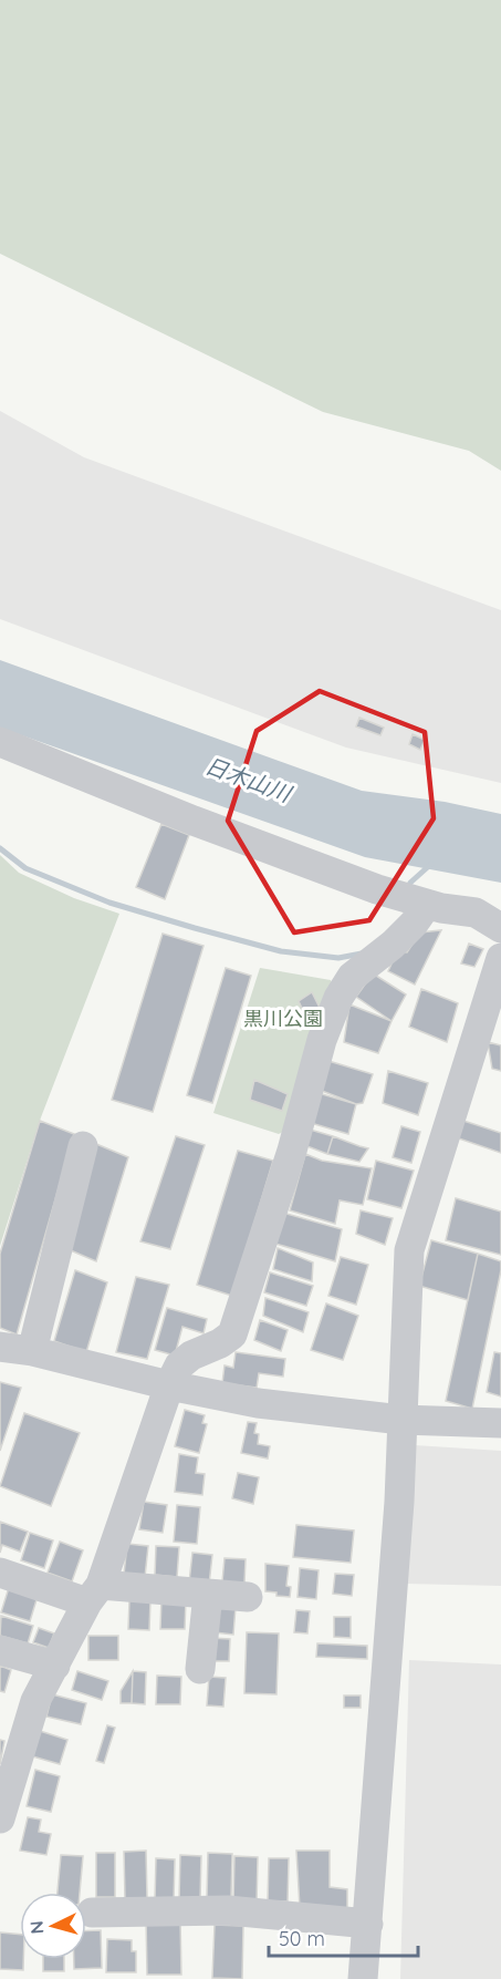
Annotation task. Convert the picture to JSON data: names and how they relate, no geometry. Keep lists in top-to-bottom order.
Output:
{
  "water": ["日木山川"],
  "parks": ["黒川公園"],
  "scale_bar": "50 m",
  "north": "left"
}
